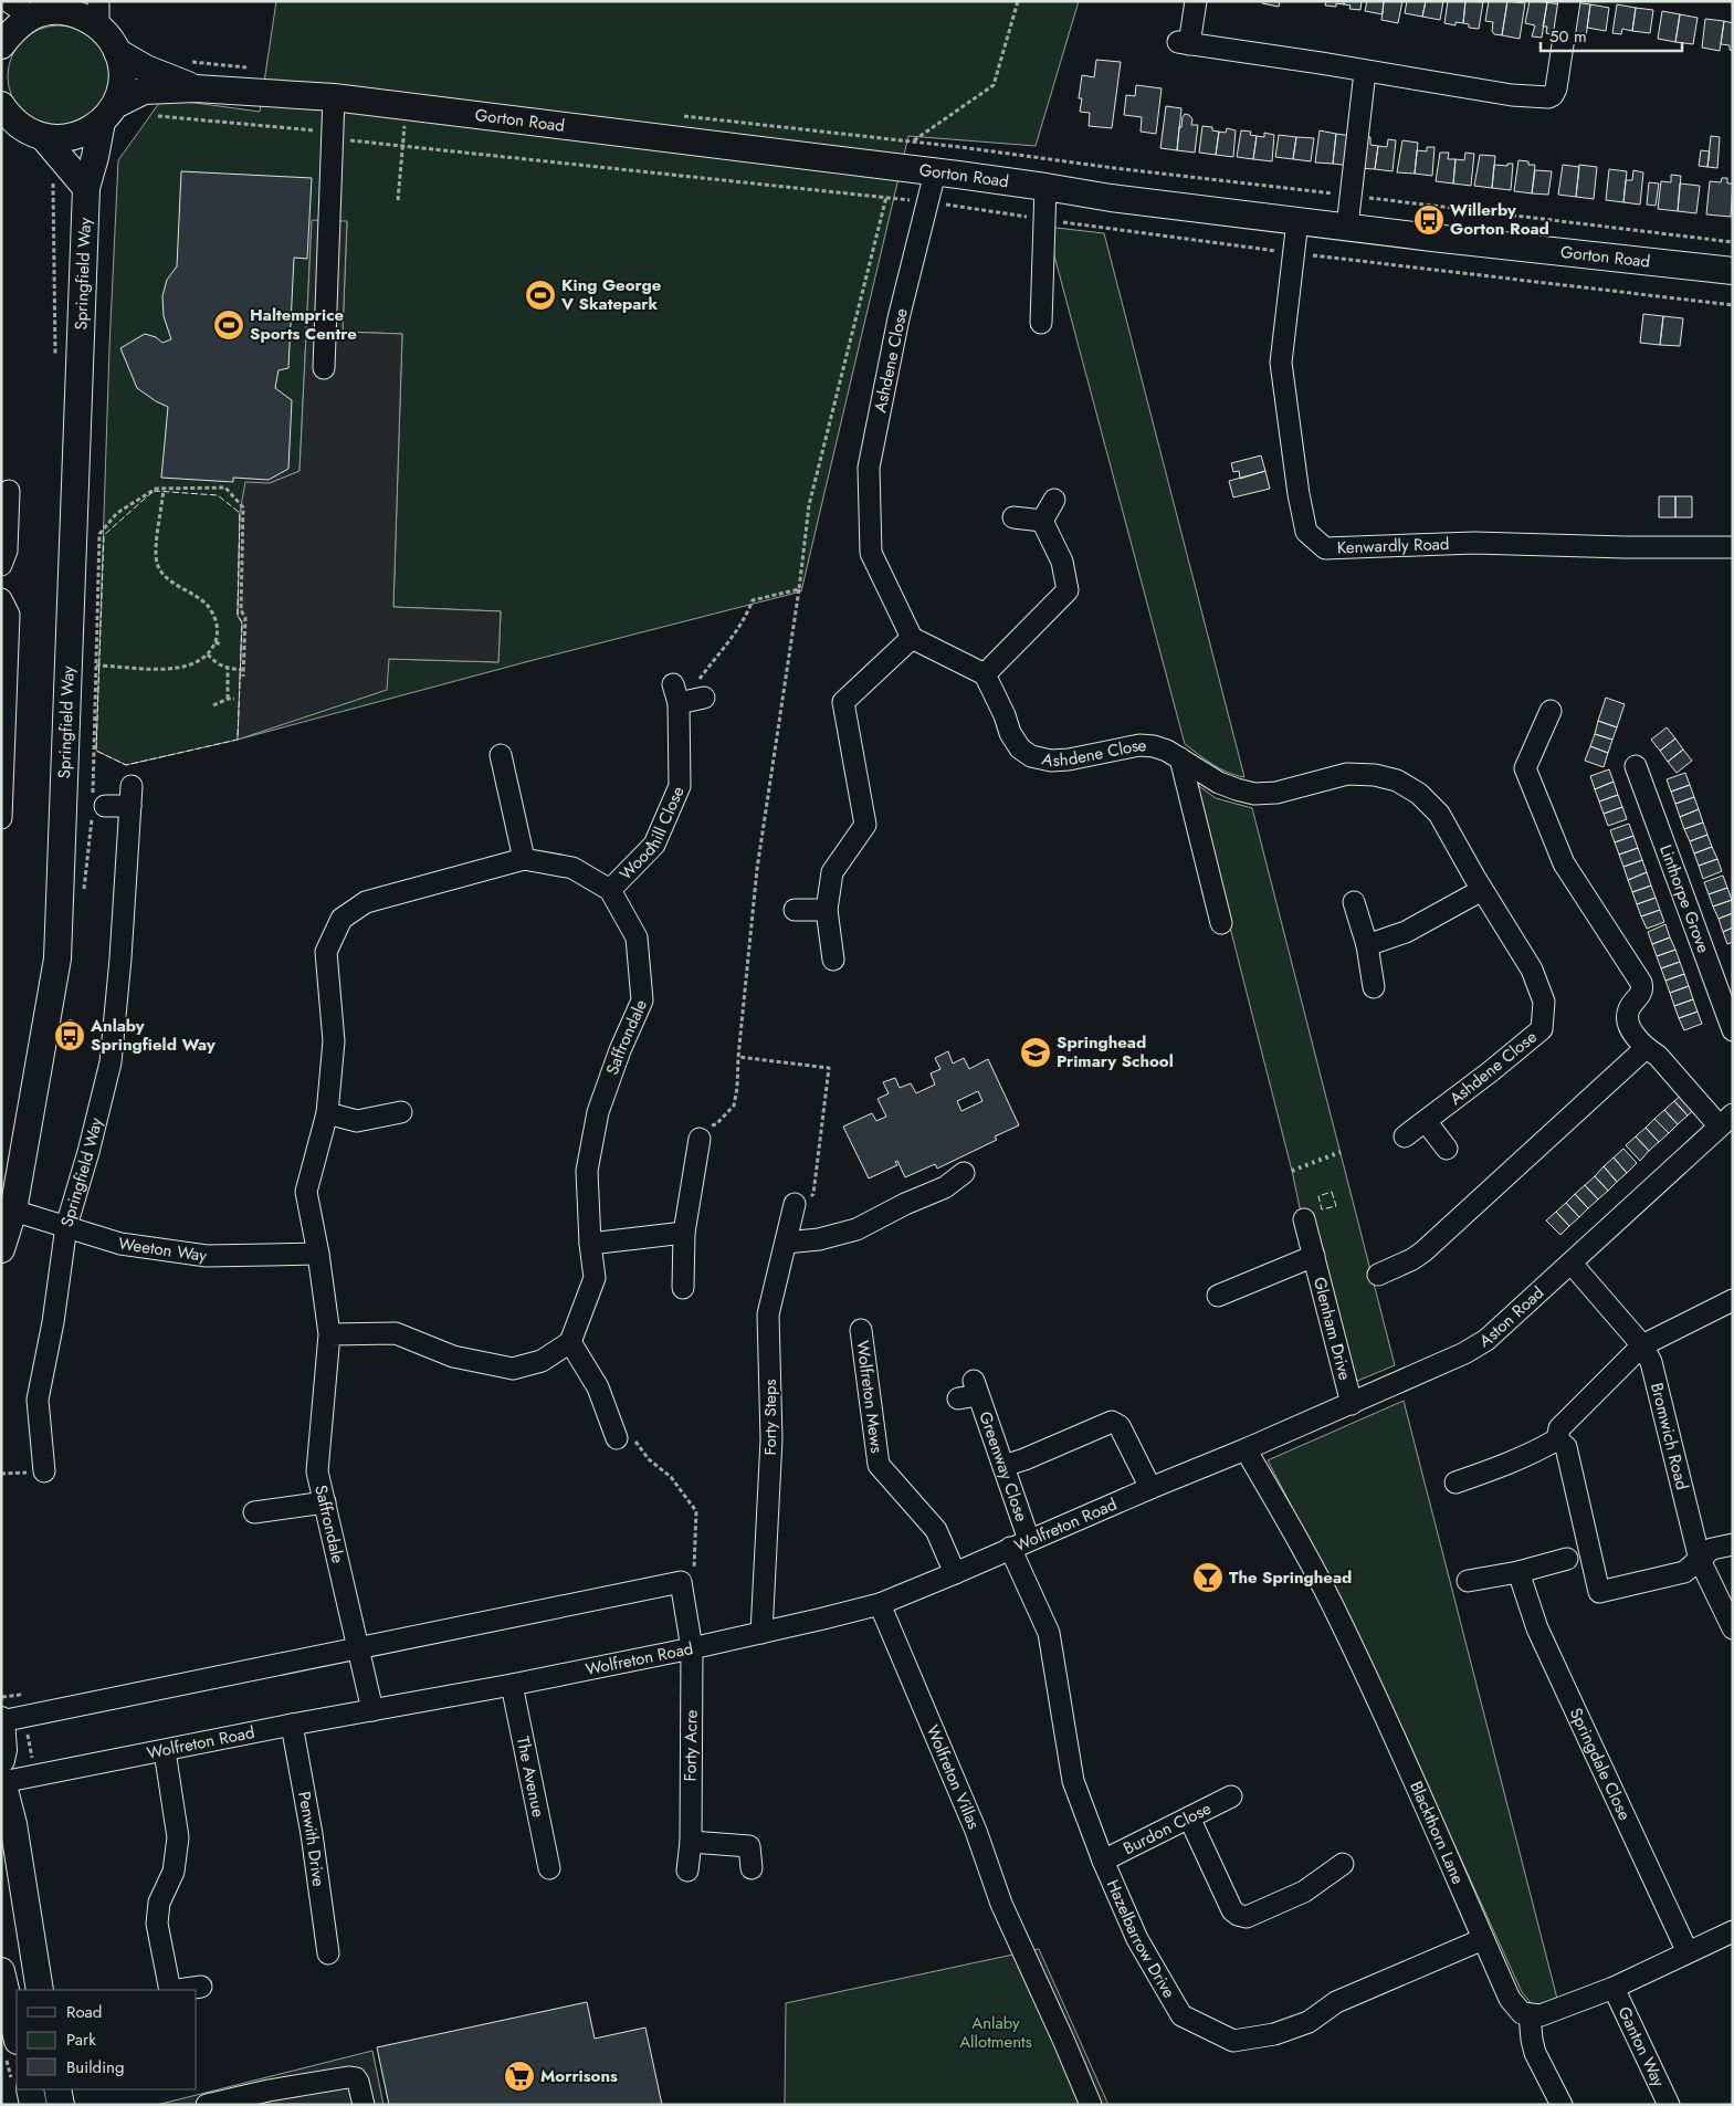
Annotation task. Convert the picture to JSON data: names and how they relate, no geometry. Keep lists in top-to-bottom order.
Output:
{
  "streets": {
    "main road": ["Gorton Road", "Springfield Way"],
    "street": [
      "Ashdene Close",
      "Kenwardly Road",
      "Woodhill Close",
      "Linthorpe Grove",
      "Saffrondale",
      "Weeton Way",
      "Aston Road",
      "Glenham Drive",
      "Wolfreton Mews",
      "Forty Steps",
      "Bromwich Road",
      "Greenway Close",
      "Wolfreton Road",
      "Forty Acre",
      "Springdale Close",
      "The Avenue",
      "Wolfreton Villas",
      "Burdon Close",
      "Blackthorn Lane",
      "Penwith Drive",
      "Hazelbarrow Drive",
      "Ganton Way"
    ]
  },
  "crossings": [
    ["Gorton Road", "Springfield Way"],
    ["Gorton Road", "Ashdene Close"],
    ["Gorton Road", "Kenwardly Road"],
    ["Springfield Way", "Weeton Way"],
    ["Woodhill Close", "Saffrondale"],
    ["Saffrondale", "Weeton Way"],
    ["Saffrondale", "Wolfreton Road"],
    ["Saffrondale", "Forty Acre"],
    ["Aston Road", "Glenham Drive"],
    ["Aston Road", "Bromwich Road"],
    ["Aston Road", "Wolfreton Road"],
    ["Aston Road", "Blackthorn Lane"],
    ["Wolfreton Mews", "Wolfreton Road"],
    ["Forty Steps", "Wolfreton Road"],
    ["Greenway Close", "Wolfreton Road"],
    ["Wolfreton Road", "Forty Acre"],
    ["Wolfreton Road", "The Avenue"],
    ["Wolfreton Road", "Wolfreton Villas"],
    ["Wolfreton Road", "Blackthorn Lane"],
    ["Wolfreton Road", "Penwith Drive"],
    ["Wolfreton Road", "Hazelbarrow Drive"],
    ["Burdon Close", "Hazelbarrow Drive"],
    ["Blackthorn Lane", "Hazelbarrow Drive"]
  ],
  "parks": ["Anlaby Allotments"],
  "places": {
    "bus stop": ["Willerby Gorton Road", "Anlaby Springfield Way"],
    "sports": ["King George V Skatepark", "Haltemprice Sports Centre"],
    "school or university": ["Springhead Primary School"],
    "bar": ["The Springhead"],
    "supermarket": ["Morrisons"]
  },
  "legend": ["Road", "Park", "Building"],
  "scale_bar": "50 m"
}
